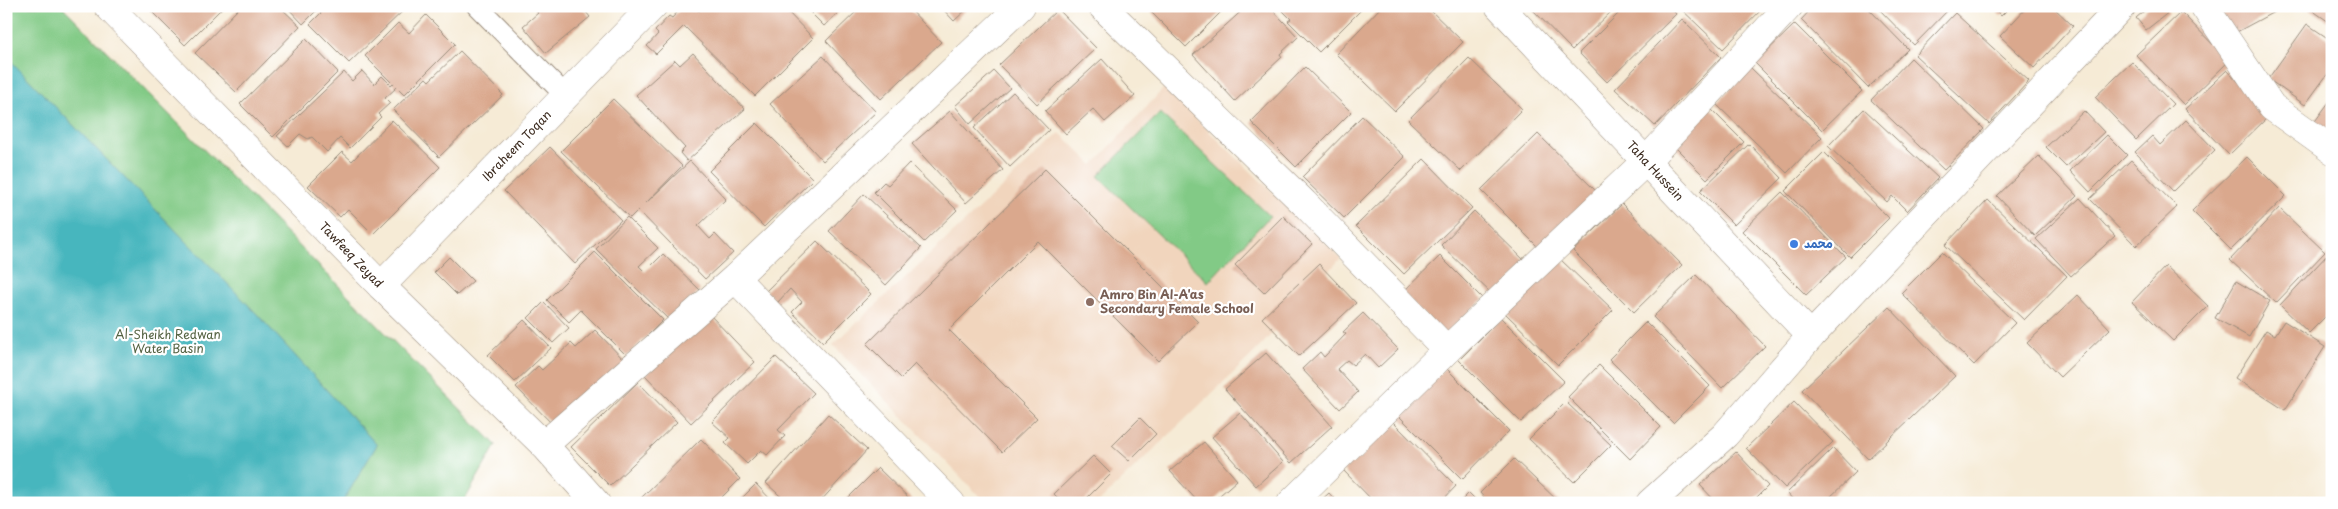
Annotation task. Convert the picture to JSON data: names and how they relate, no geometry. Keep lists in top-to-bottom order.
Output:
{
  "streets": {
    "street": ["Ibraheem Toqan", "Taha Hussein", "Tawfeeq Zeyad"]
  },
  "crossings": [
    ["Ibraheem Toqan", "Tawfeeq Zeyad"]
  ],
  "parks": ["Al-Sheikh Redwan Water Basin"],
  "places": ["محمد", "Amro Bin Al-A'as Secondary Female School"]
}
